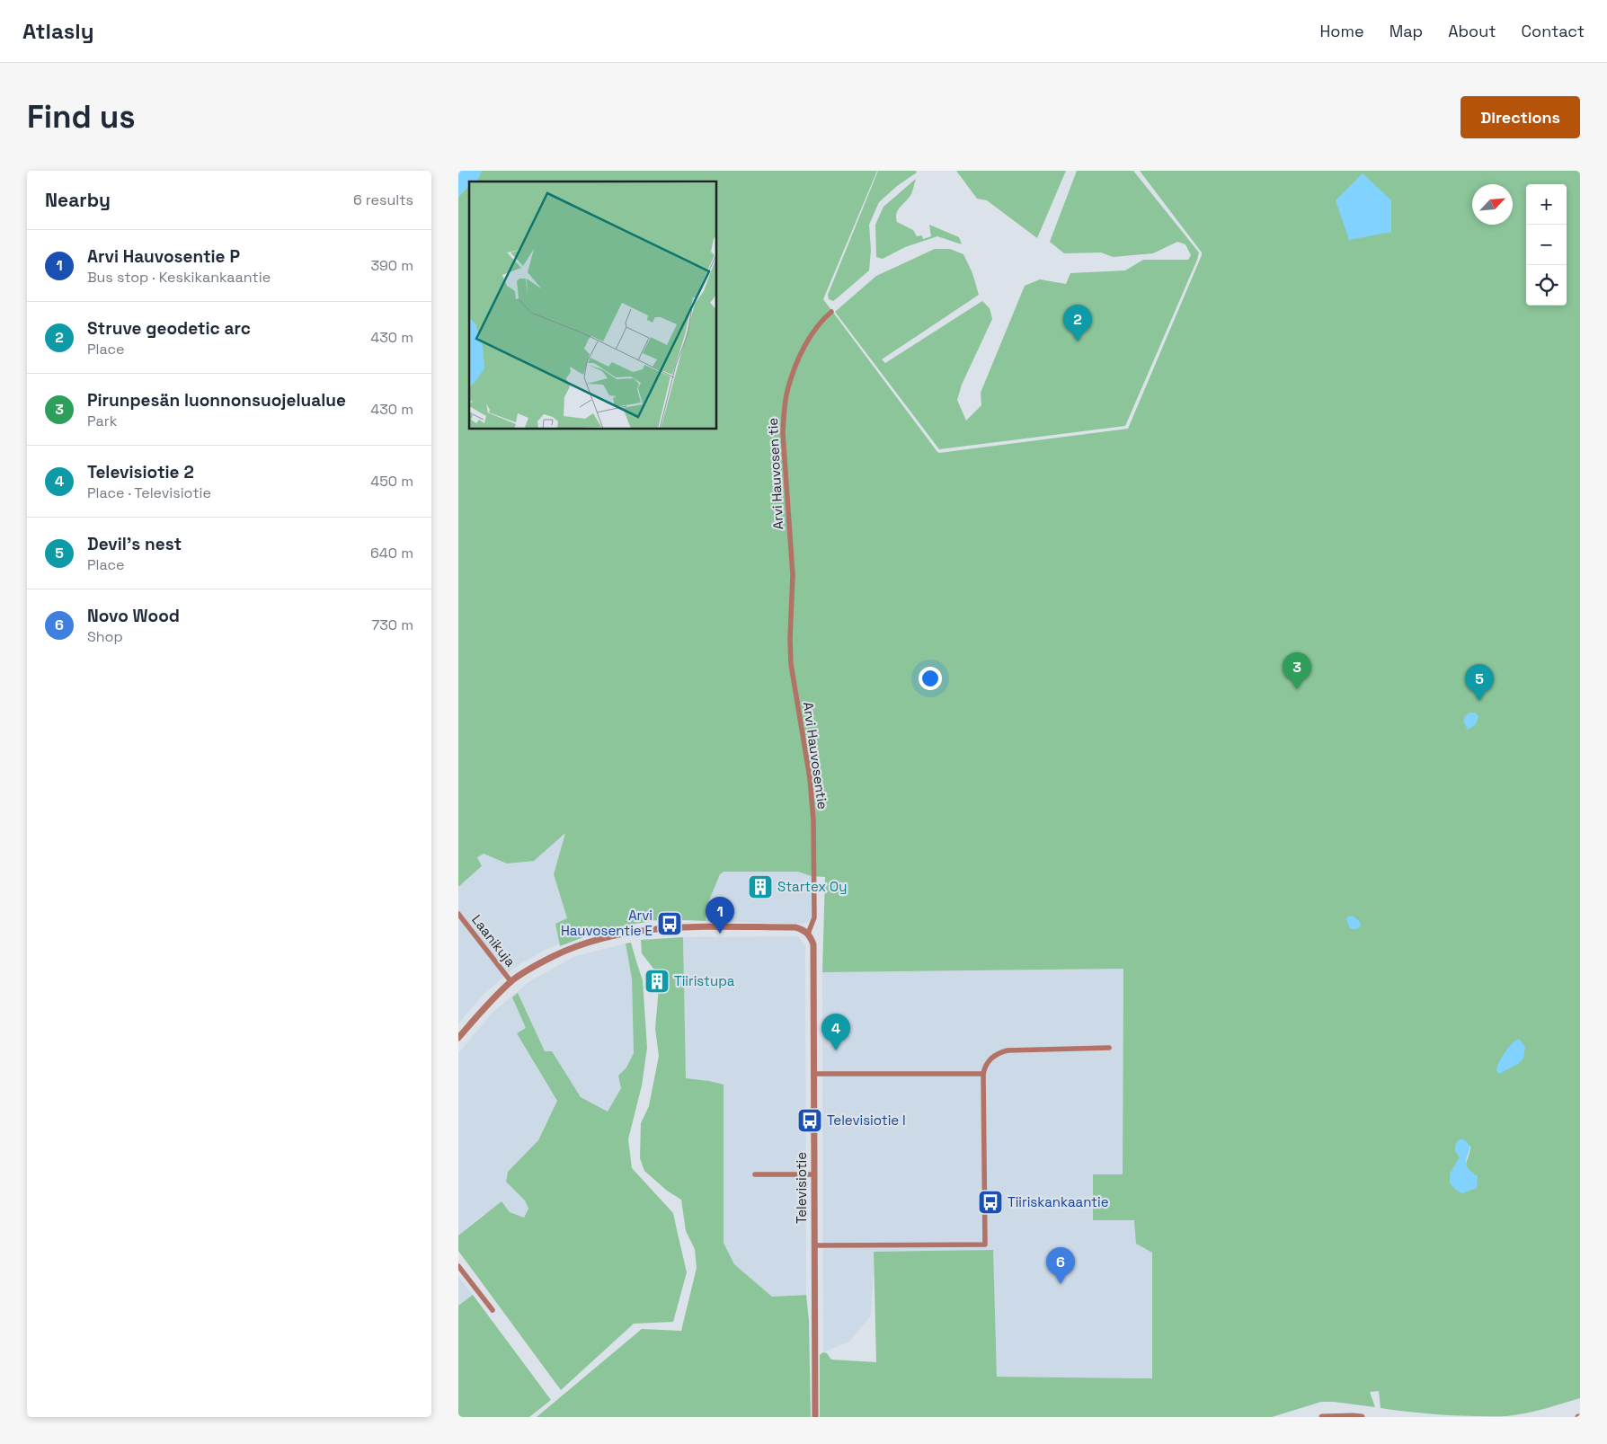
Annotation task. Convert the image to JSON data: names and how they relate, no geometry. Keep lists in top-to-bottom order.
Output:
{
  "streets": {
    "street": [
      "Arvi Hauvosen tie",
      "Arvi Hauvosentie",
      "Laanikuja",
      "Televisiotie"
    ]
  },
  "crossings": [
    ["Arvi Hauvosen tie", "Arvi Hauvosentie"],
    ["Arvi Hauvosentie", "Televisiotie"]
  ],
  "places": {
    "building": ["Startex Oy", "Tiiristupa"],
    "bus stop": ["Arvi Hauvosentie E", "Televisiotie I", "Tiiriskankaantie"]
  },
  "north": "top right",
  "page": {
    "header": "Atlasly",
    "nav": [
      "Home",
      "Map",
      "About",
      "Contact"
    ],
    "buttons": "Directions",
    "title": "Find us",
    "heading": ["Nearby", "6 results"],
    "map_buttons": ["+", "−"],
    "list": [
      {
        "mark": "1",
        "name": "Arvi Hauvosentie P",
        "note": "Bus stop · Keskikankaantie",
        "value": "390 m"
      },
      {
        "mark": "2",
        "name": "Struve geodetic arc",
        "note": "Place",
        "value": "430 m"
      },
      {
        "mark": "3",
        "name": "Pirunpesän luonnonsuojelualue",
        "note": "Park",
        "value": "430 m"
      },
      {
        "mark": "4",
        "name": "Televisiotie 2",
        "note": "Place · Televisiotie",
        "value": "450 m"
      },
      {
        "mark": "5",
        "name": "Devil's nest",
        "note": "Place",
        "value": "640 m"
      },
      {
        "mark": "6",
        "name": "Novo Wood",
        "note": "Shop",
        "value": "730 m"
      }
    ],
    "pins": [
      "2",
      "3",
      "5",
      "1",
      "4",
      "6"
    ]
  }
}
